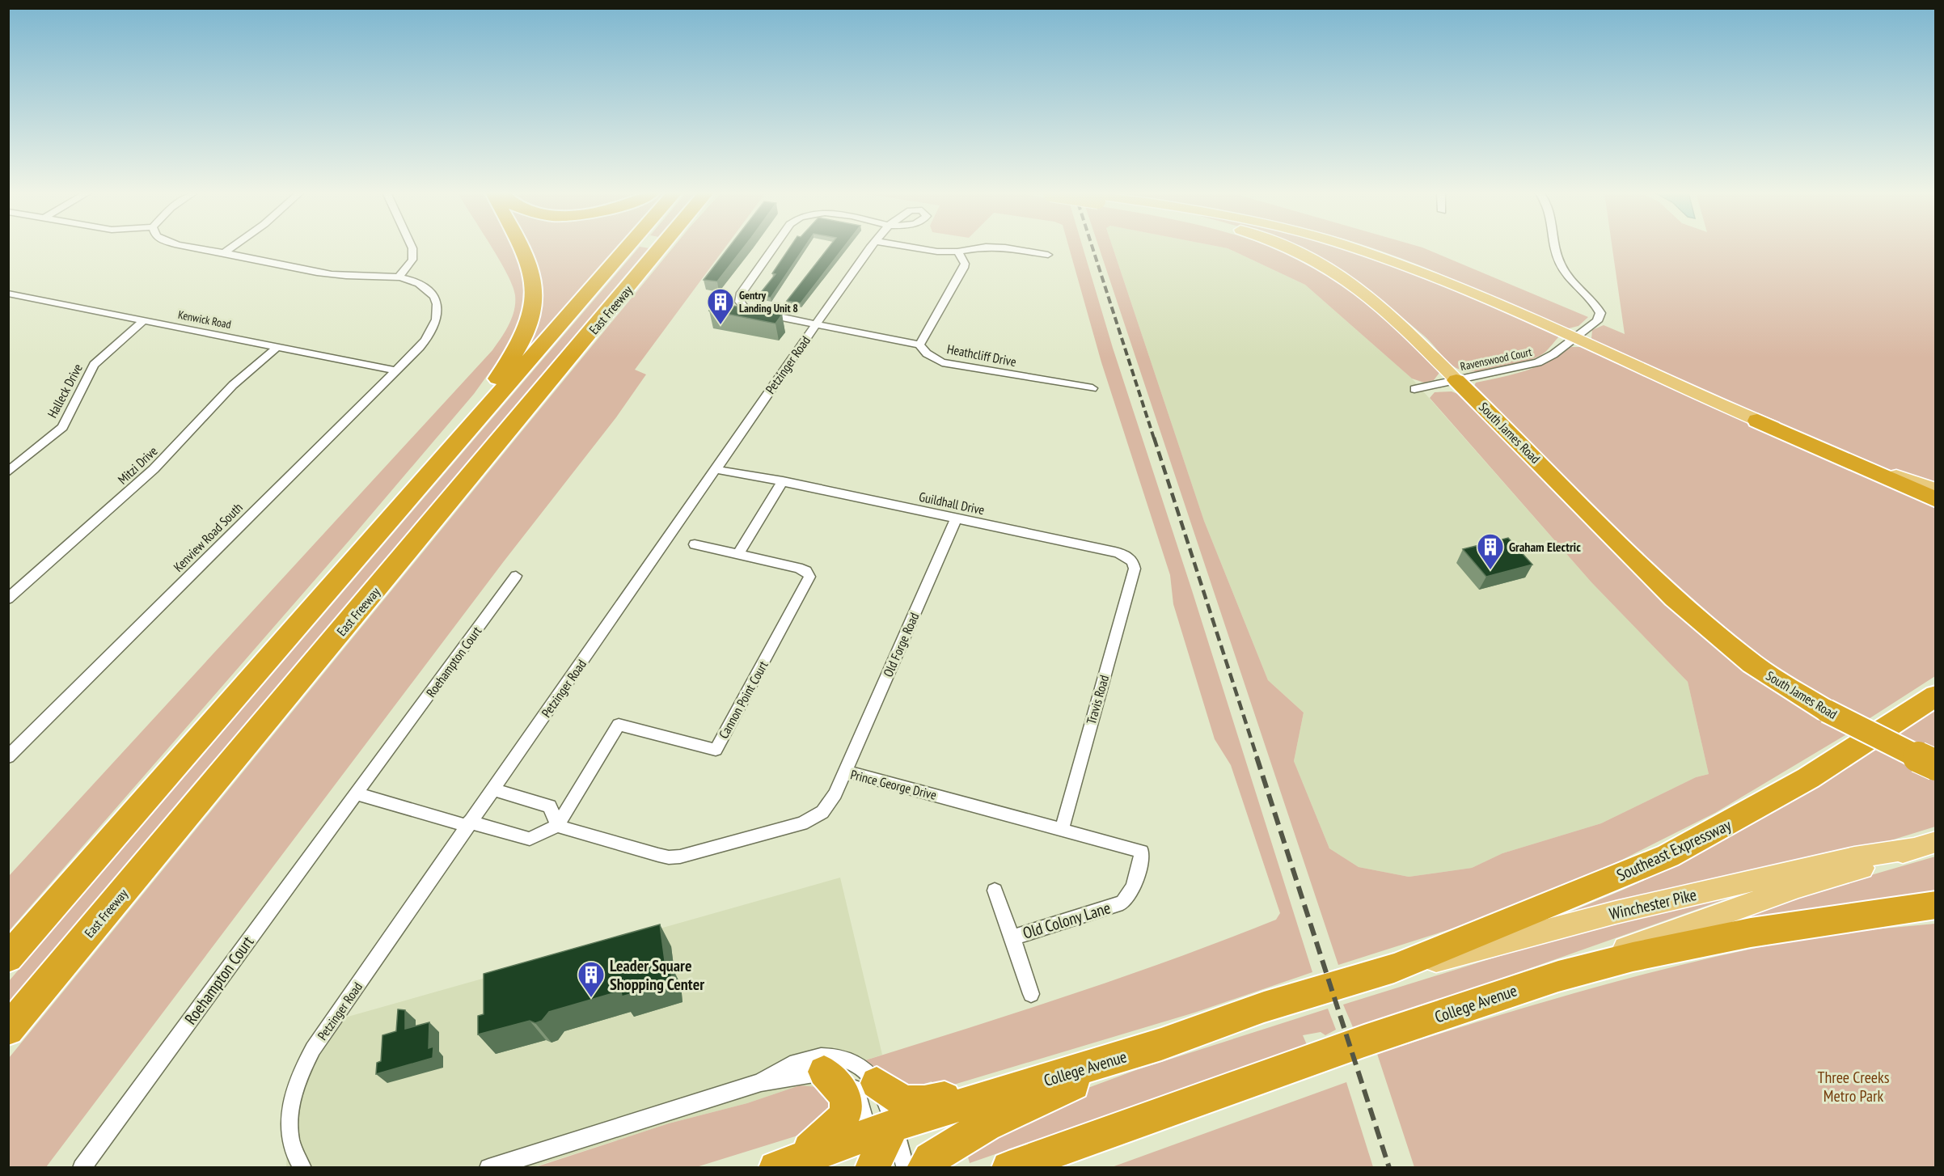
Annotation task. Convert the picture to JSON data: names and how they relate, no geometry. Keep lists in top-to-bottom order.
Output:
{
  "streets": {
    "highway": [
      "East Freeway",
      "South James Road",
      "Southeast Expressway",
      "College Avenue"
    ],
    "main road": ["Winchester Pike"],
    "street": [
      "Kenwick Road",
      "Heathcliff Drive",
      "Ravenswood Court",
      "Petzinger Road",
      "Halleck Drive",
      "Mitzi Drive",
      "Guildhall Drive",
      "Kenview Road South",
      "Old Forge Road",
      "Roehampton Court",
      "Cannon Point Court",
      "Travis Road",
      "Prince George Drive",
      "Old Colony Lane"
    ]
  },
  "crossings": [
    ["Kenwick Road", "Halleck Drive"],
    ["Kenwick Road", "Mitzi Drive"],
    ["Kenwick Road", "Kenview Road South"],
    ["Heathcliff Drive", "Petzinger Road"],
    ["Ravenswood Court", "South James Road"],
    ["Petzinger Road", "Guildhall Drive"],
    ["Guildhall Drive", "Old Forge Road"],
    ["Guildhall Drive", "Travis Road"],
    ["Old Forge Road", "Prince George Drive"],
    ["Cannon Point Court", "Prince George Drive"],
    ["Travis Road", "Prince George Drive"],
    ["Prince George Drive", "Old Colony Lane"],
    ["Southeast Expressway", "Winchester Pike"],
    ["Southeast Expressway", "College Avenue"],
    ["Winchester Pike", "College Avenue"]
  ],
  "parks": ["Three Creeks Metro Park"],
  "places": {
    "building": ["Gentry Landing Unit 8", "Graham Electric", "Leader Square Shopping Center"]
  }
}
